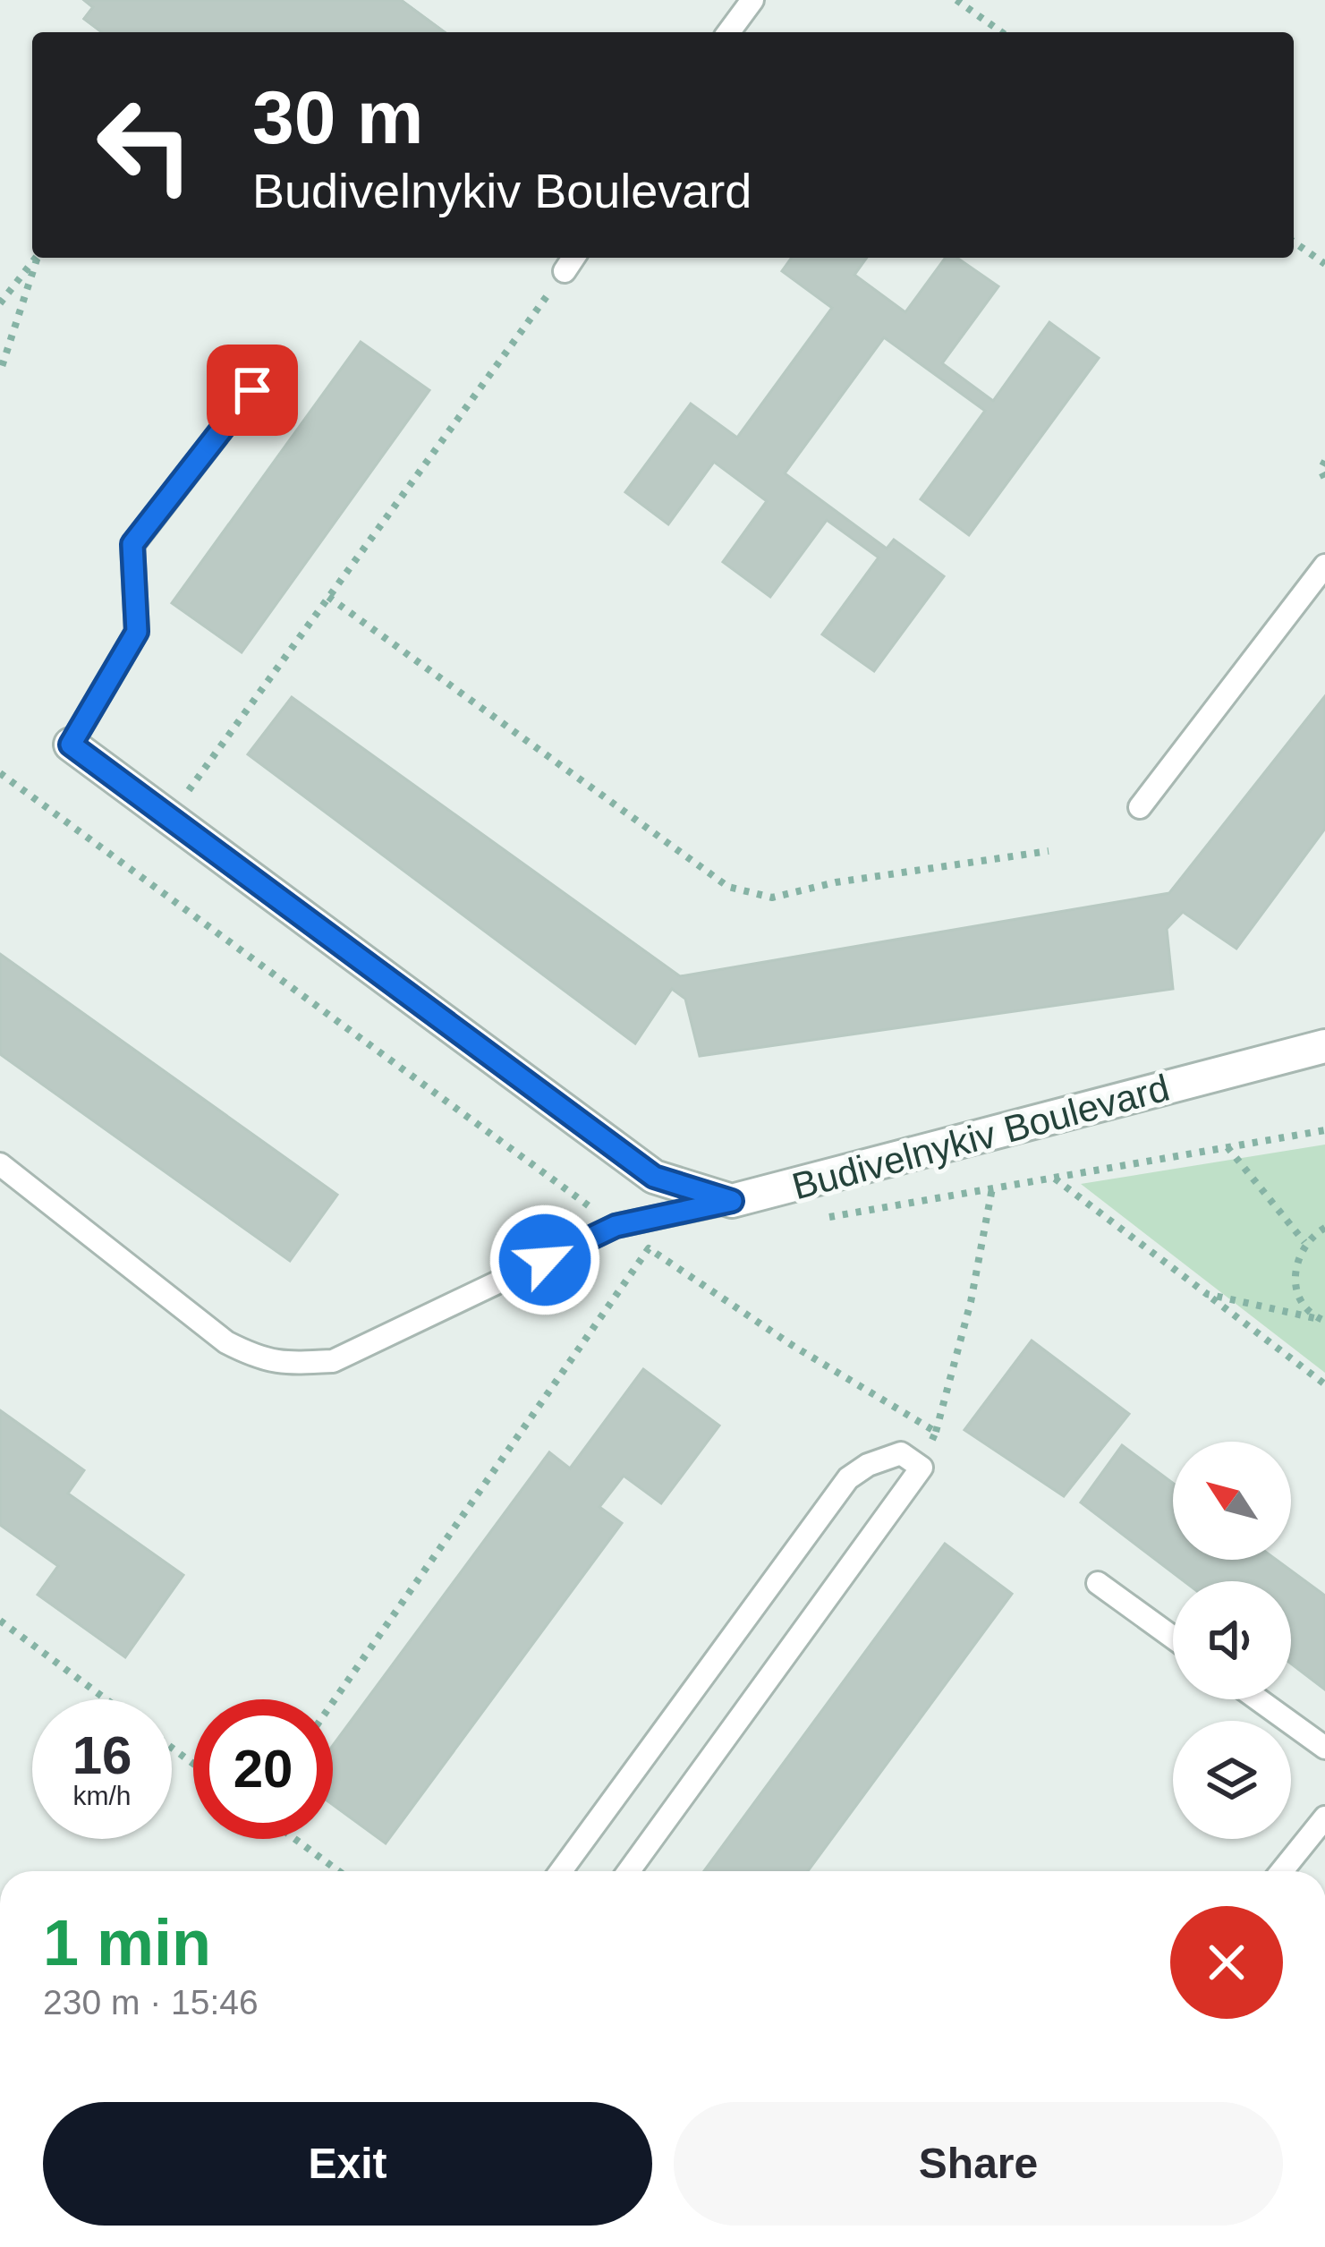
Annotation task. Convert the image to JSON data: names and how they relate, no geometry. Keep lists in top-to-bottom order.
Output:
{
  "streets": {
    "street": ["Budivelnykiv Boulevard"]
  },
  "north": "top left",
  "page": {
    "turn": ["30 m", "Budivelnykiv Boulevard"],
    "speed": "16 km/h",
    "limit": "20",
    "heading": ["1 min", "230 m · 15:46"],
    "buttons": ["Exit", "Share"]
  }
}
